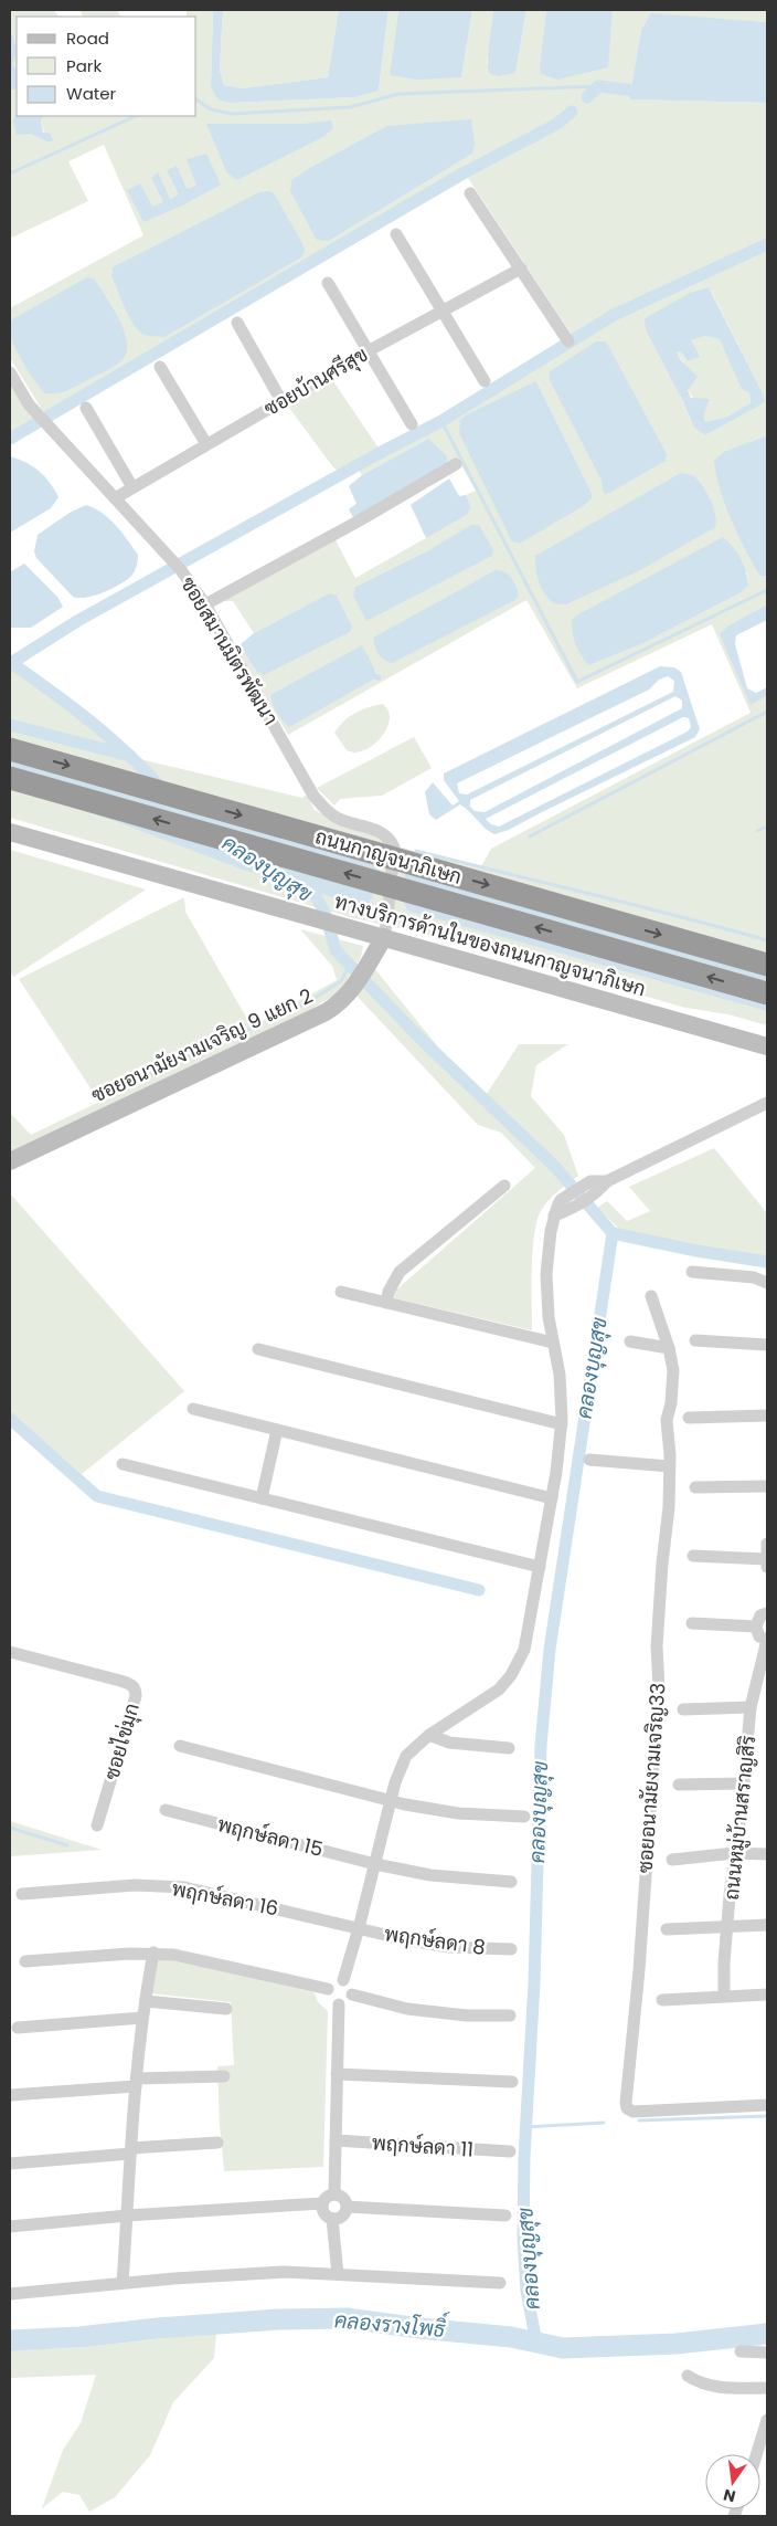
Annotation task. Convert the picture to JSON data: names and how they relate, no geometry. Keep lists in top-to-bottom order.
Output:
{
  "streets": {
    "highway": ["ถนนกาญจนาภิเษก"],
    "main road": ["ทางบริการด้านในของถนนกาญจนาภิเษก", "ซอยอนามัยงามเจริญ 9 แยก 2"],
    "street": [
      "ซอยบ้านศรีสุข",
      "ซอยสมานมิตรพัฒนา",
      "ซอยไข่มุก",
      "ซอยอนามัยงามเจริญ33",
      "ถนนหมู่บ้านสราญสิริ",
      "พฤกษ์ลดา 15",
      "พฤกษ์ลดา 16",
      "พฤกษ์ลดา 8",
      "พฤกษ์ลดา 11"
    ]
  },
  "crossings": [
    ["ซอยบ้านศรีสุข", "ซอยสมานมิตรพัฒนา"],
    ["ซอยสมานมิตรพัฒนา", "ทางบริการด้านในของถนนกาญจนาภิเษก"],
    ["ซอยสมานมิตรพัฒนา", "ซอยอนามัยงามเจริญ 9 แยก 2"],
    ["ทางบริการด้านในของถนนกาญจนาภิเษก", "ซอยอนามัยงามเจริญ 9 แยก 2"],
    ["พฤกษ์ลดา 16", "พฤกษ์ลดา 8"]
  ],
  "water": ["คลองบุญสุข", "คลองรางโพธิ์"],
  "legend": ["Road", "Park", "Water"],
  "north": "bottom"
}
